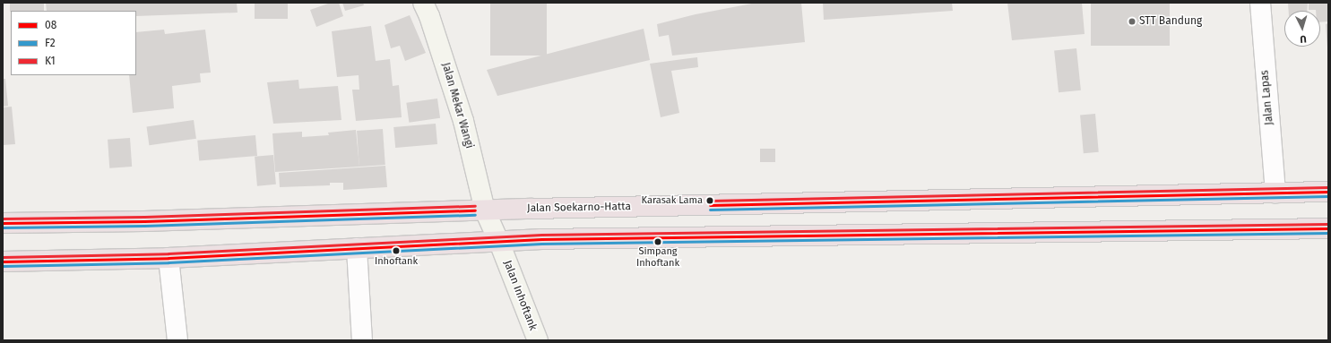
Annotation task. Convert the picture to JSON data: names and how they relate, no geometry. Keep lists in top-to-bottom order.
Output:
{
  "streets": {
    "highway": ["Jalan Soekarno-Hatta"],
    "street": ["Jalan Lapas", "Jalan Mekar Wangi", "Jalan Inhoftank"]
  },
  "crossings": [
    ["Jalan Lapas", "Jalan Soekarno-Hatta"],
    ["Jalan Mekar Wangi", "Jalan Soekarno-Hatta"],
    ["Jalan Mekar Wangi", "Jalan Inhoftank"],
    ["Jalan Soekarno-Hatta", "Jalan Inhoftank"]
  ],
  "places": [
    "STT Bandung",
    "Karasak Lama",
    "Simpang Inhoftank",
    "Inhoftank"
  ],
  "lines": ["transit line K1", "transit line 08", "transit line F2"],
  "legend": ["08", "F2", "K1"],
  "north": "bottom"
}
